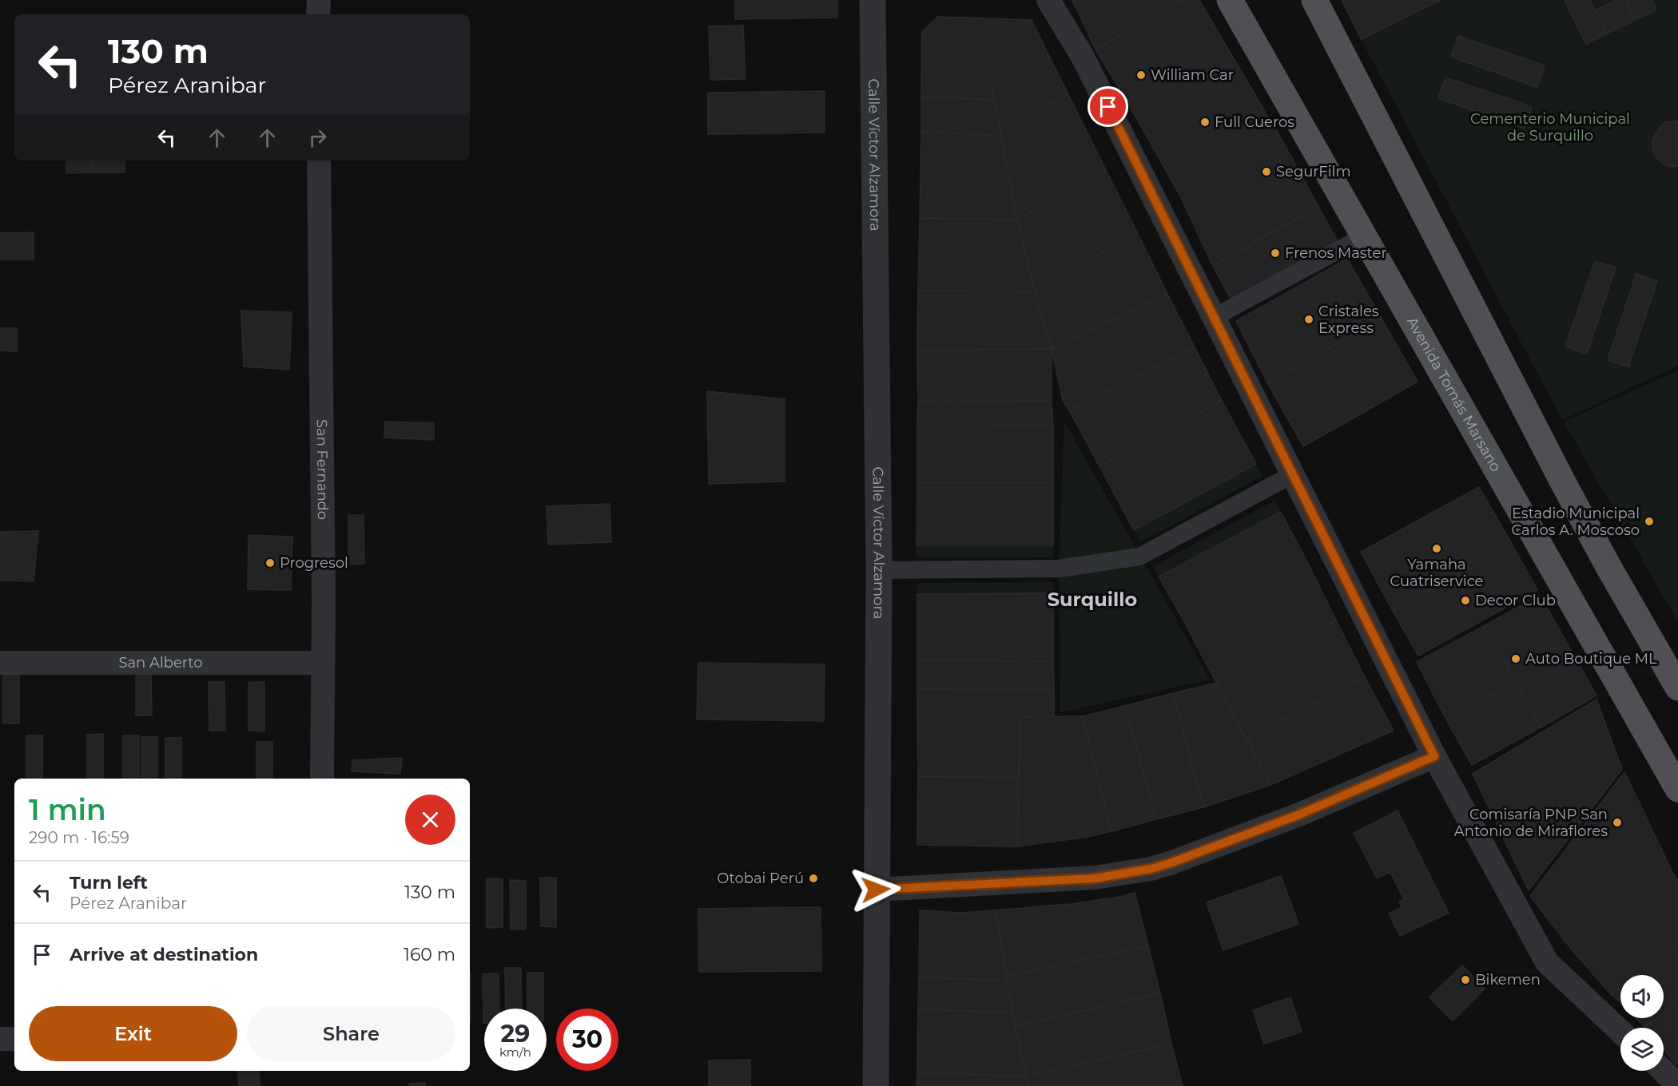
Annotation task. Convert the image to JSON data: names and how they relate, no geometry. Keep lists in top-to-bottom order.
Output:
{
  "streets": {
    "main road": ["Avenida Tomás Marsano"],
    "street": ["Calle Víctor Alzamora", "San Fernando", "San Alberto"]
  },
  "crossings": [
    ["San Fernando", "San Alberto"]
  ],
  "districts": ["Surquillo"],
  "parks": ["Cementerio Municipal de Surquillo"],
  "places": [
    "William Car",
    "Full Cueros",
    "SegurFilm",
    "Frenos Master",
    "Cristales Express",
    "Estadio Municipal Carlos A. Moscoso",
    "Yamaha Cuatriservice",
    "Progresol",
    "Decor Club",
    "Auto Boutique ML",
    "Comisaría PNP San Antonio de Miraflores",
    "Otobai Perú",
    "Bikemen"
  ],
  "page": {
    "turn": ["130 m", "Pérez Aranibar"],
    "heading": ["1 min", "290 m · 16:59"],
    "list": [
      {
        "name": "Turn left",
        "note": "Pérez Aranibar",
        "value": "130 m"
      },
      {
        "name": "Arrive at destination",
        "value": "160 m"
      }
    ],
    "buttons": ["Exit", "Share"],
    "speed": "29 km/h",
    "limit": "30"
  }
}
